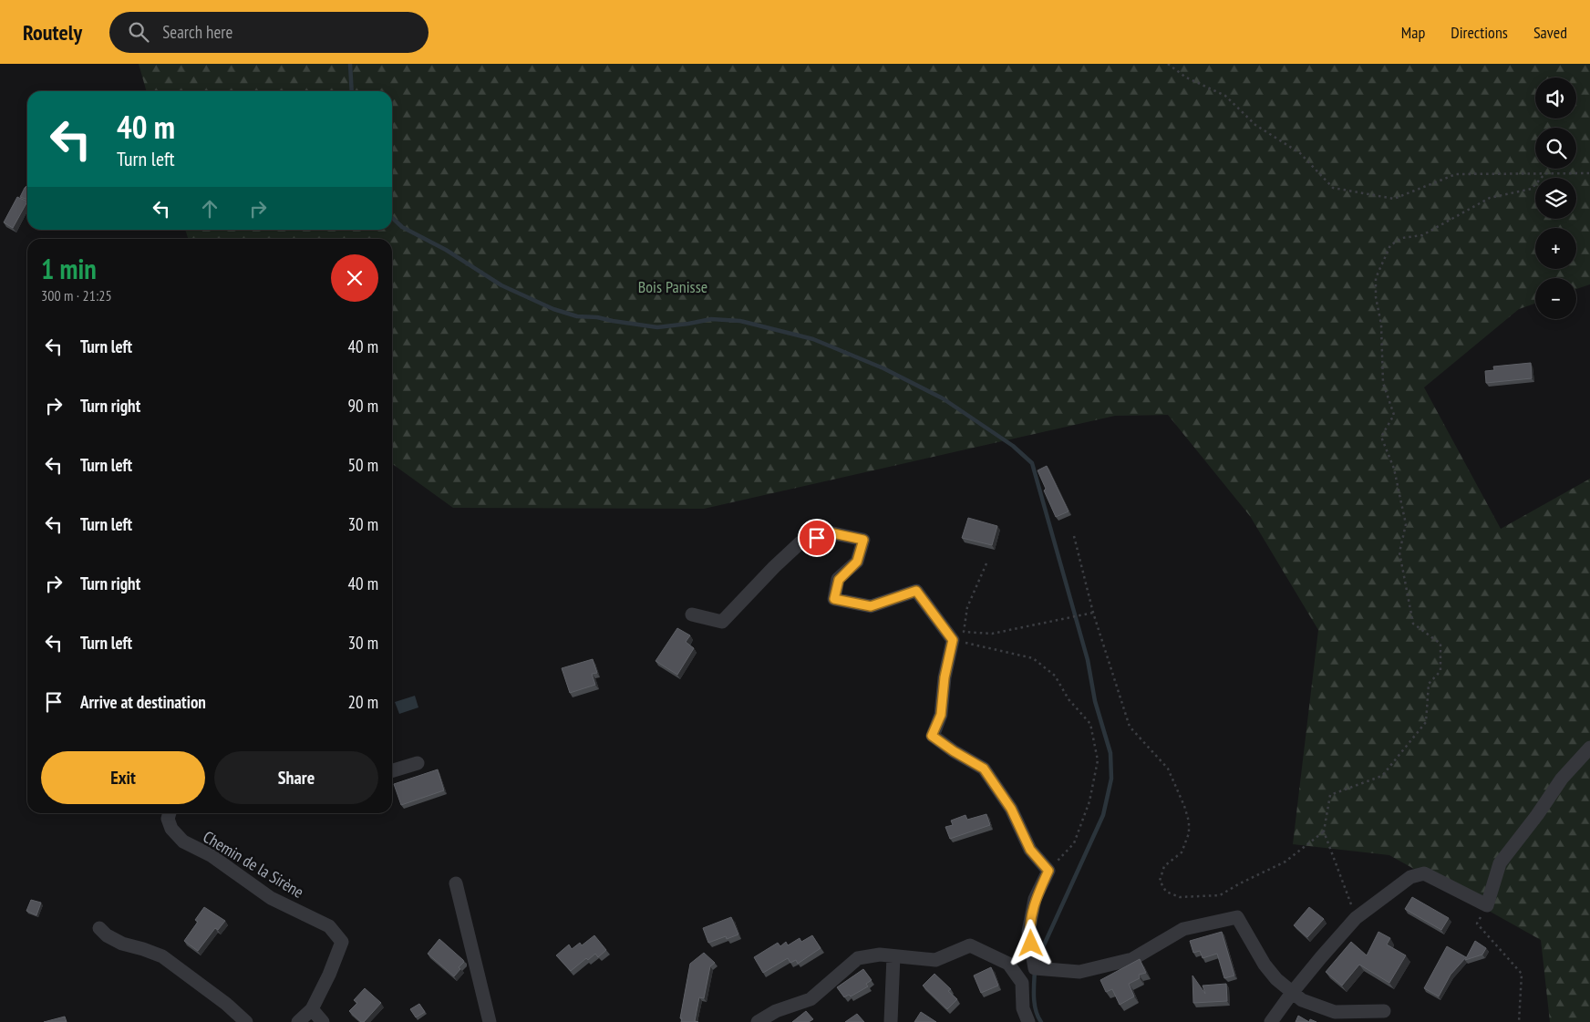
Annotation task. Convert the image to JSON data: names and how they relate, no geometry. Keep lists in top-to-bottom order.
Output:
{
  "streets": {
    "street": ["Chemin de la Sirène"]
  },
  "parks": ["Bois Panisse"],
  "page": {
    "header": "Routely",
    "search": "Search here",
    "nav": ["Map", "Directions", "Saved"],
    "map_buttons": ["+", "−"],
    "turn": ["40 m", "Turn left"],
    "heading": ["1 min", "300 m · 21:25"],
    "list": [
      {
        "name": "Turn left",
        "value": "40 m"
      },
      {
        "name": "Turn right",
        "value": "90 m"
      },
      {
        "name": "Turn left",
        "value": "50 m"
      },
      {
        "name": "Turn left",
        "value": "30 m"
      },
      {
        "name": "Turn right",
        "value": "40 m"
      },
      {
        "name": "Turn left",
        "value": "30 m"
      },
      {
        "name": "Arrive at destination",
        "value": "20 m"
      }
    ],
    "buttons": ["Exit", "Share"]
  }
}
